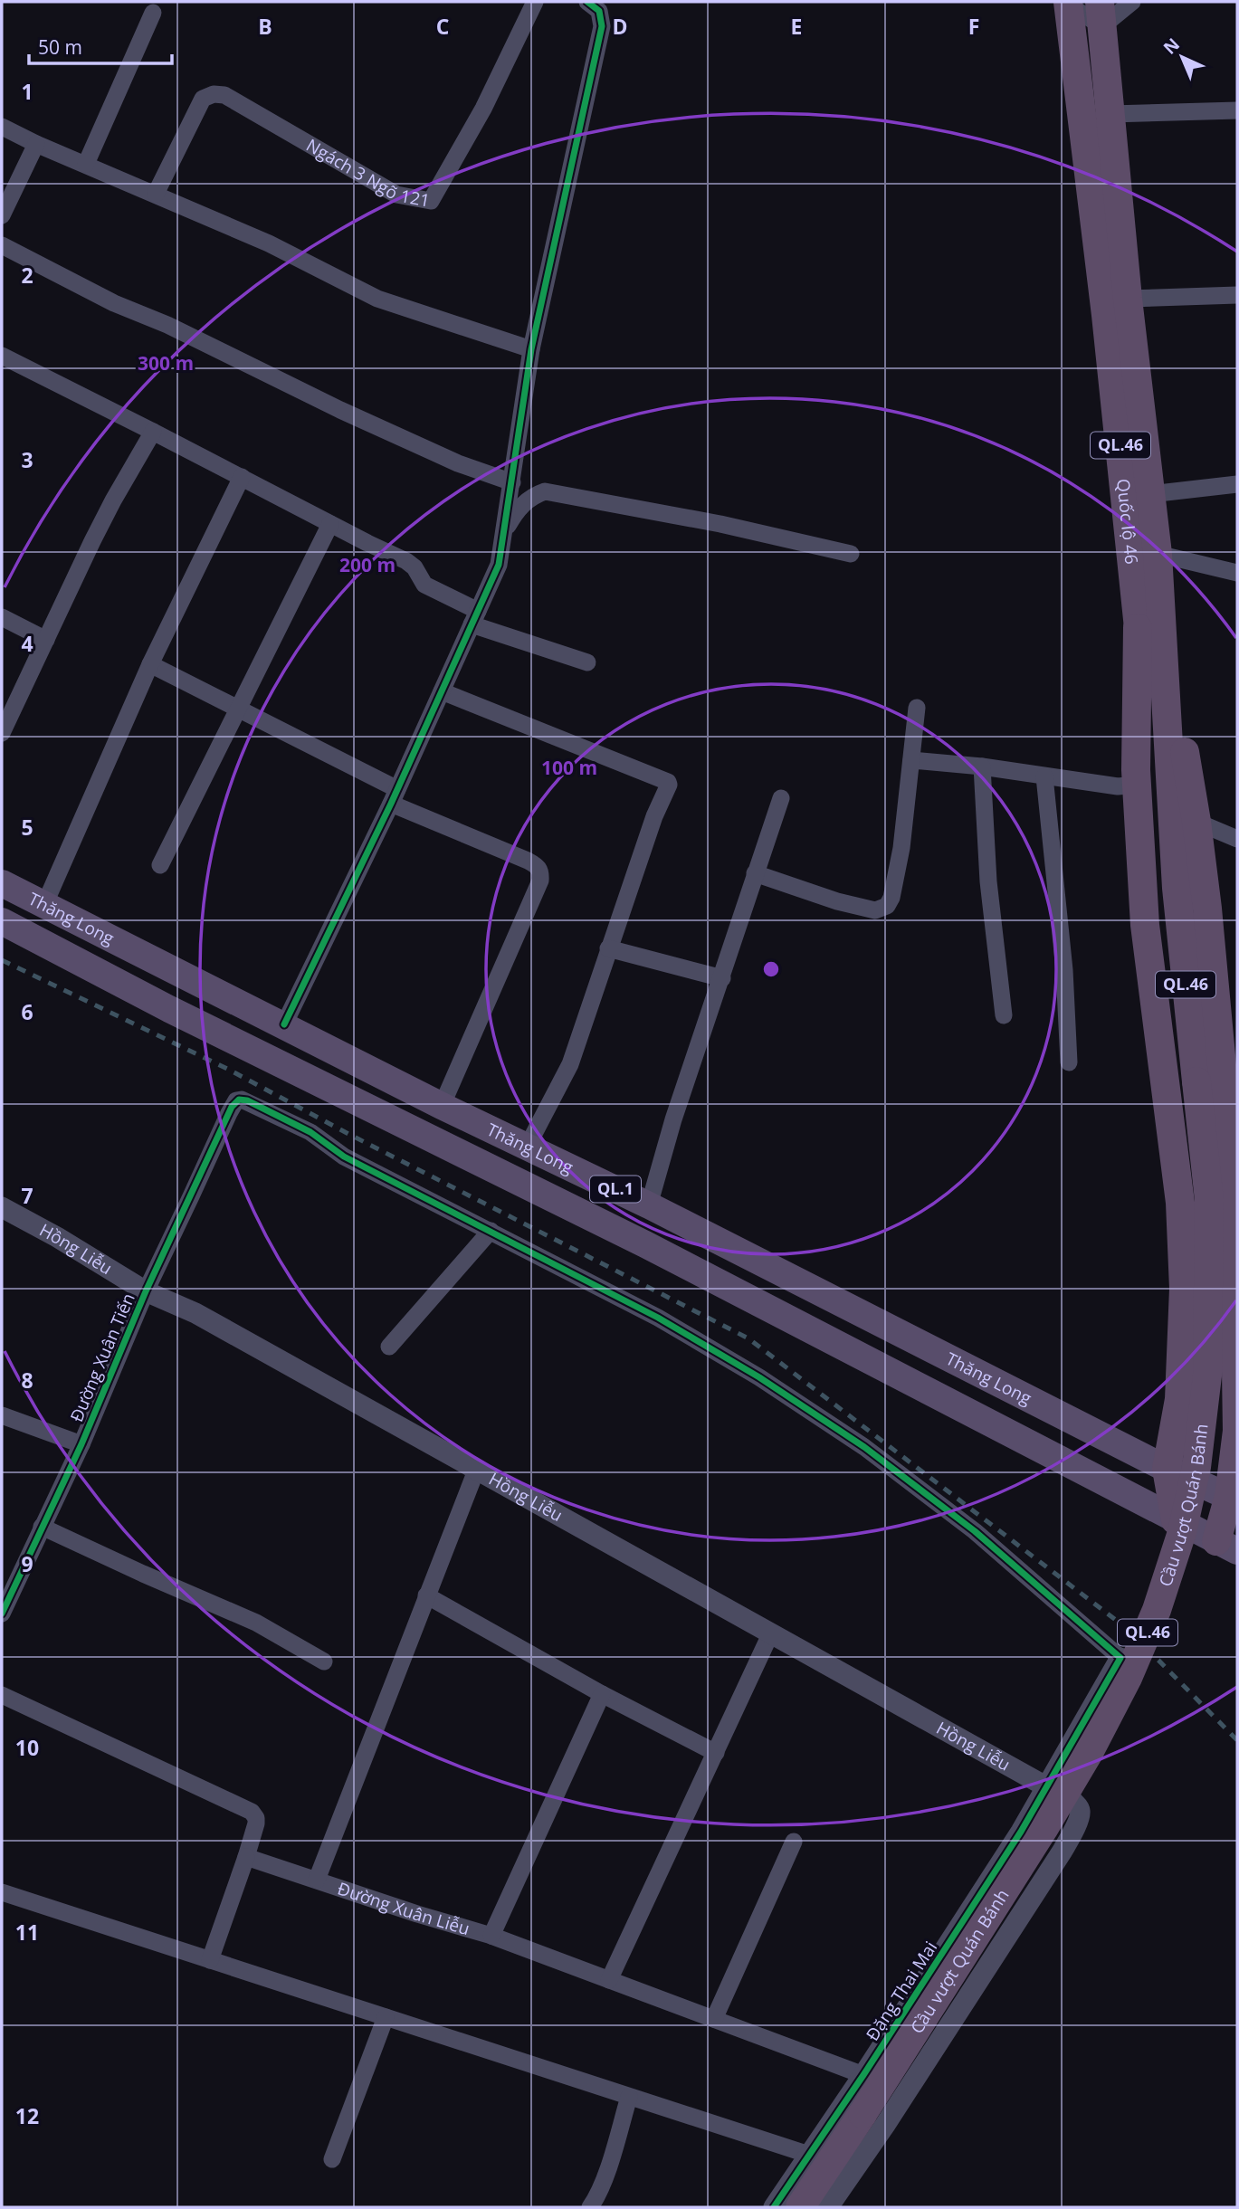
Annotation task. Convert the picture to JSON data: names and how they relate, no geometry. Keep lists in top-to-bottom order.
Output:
{
  "streets": {
    "highway": ["QL.46", "Quốc lộ 46", "Cầu vượt Quán Bánh"],
    "main road": ["Thăng Long", "QL.1"],
    "street": [
      "Ngách 3 Ngõ 121",
      "Hồng Liễu",
      "Đường Xuân Tiến",
      "Đường Xuân Liễu",
      "Đặng Thai Mai"
    ]
  },
  "crossings": [
    ["Quốc lộ 46", "Cầu vượt Quán Bánh"],
    ["Hồng Liễu", "Đường Xuân Tiến"],
    ["Hồng Liễu", "Đặng Thai Mai"],
    ["Đường Xuân Liễu", "Đặng Thai Mai"]
  ],
  "scale_bar": "50 m",
  "north": "top left",
  "grid": {
    "columns": [
      "B",
      "C",
      "D",
      "E",
      "F"
    ],
    "rows": [
      "1",
      "2",
      "3",
      "4",
      "5",
      "6",
      "7",
      "8",
      "9",
      "10",
      "11",
      "12"
    ]
  },
  "rings": ["300 m", "200 m", "100 m"]
}
